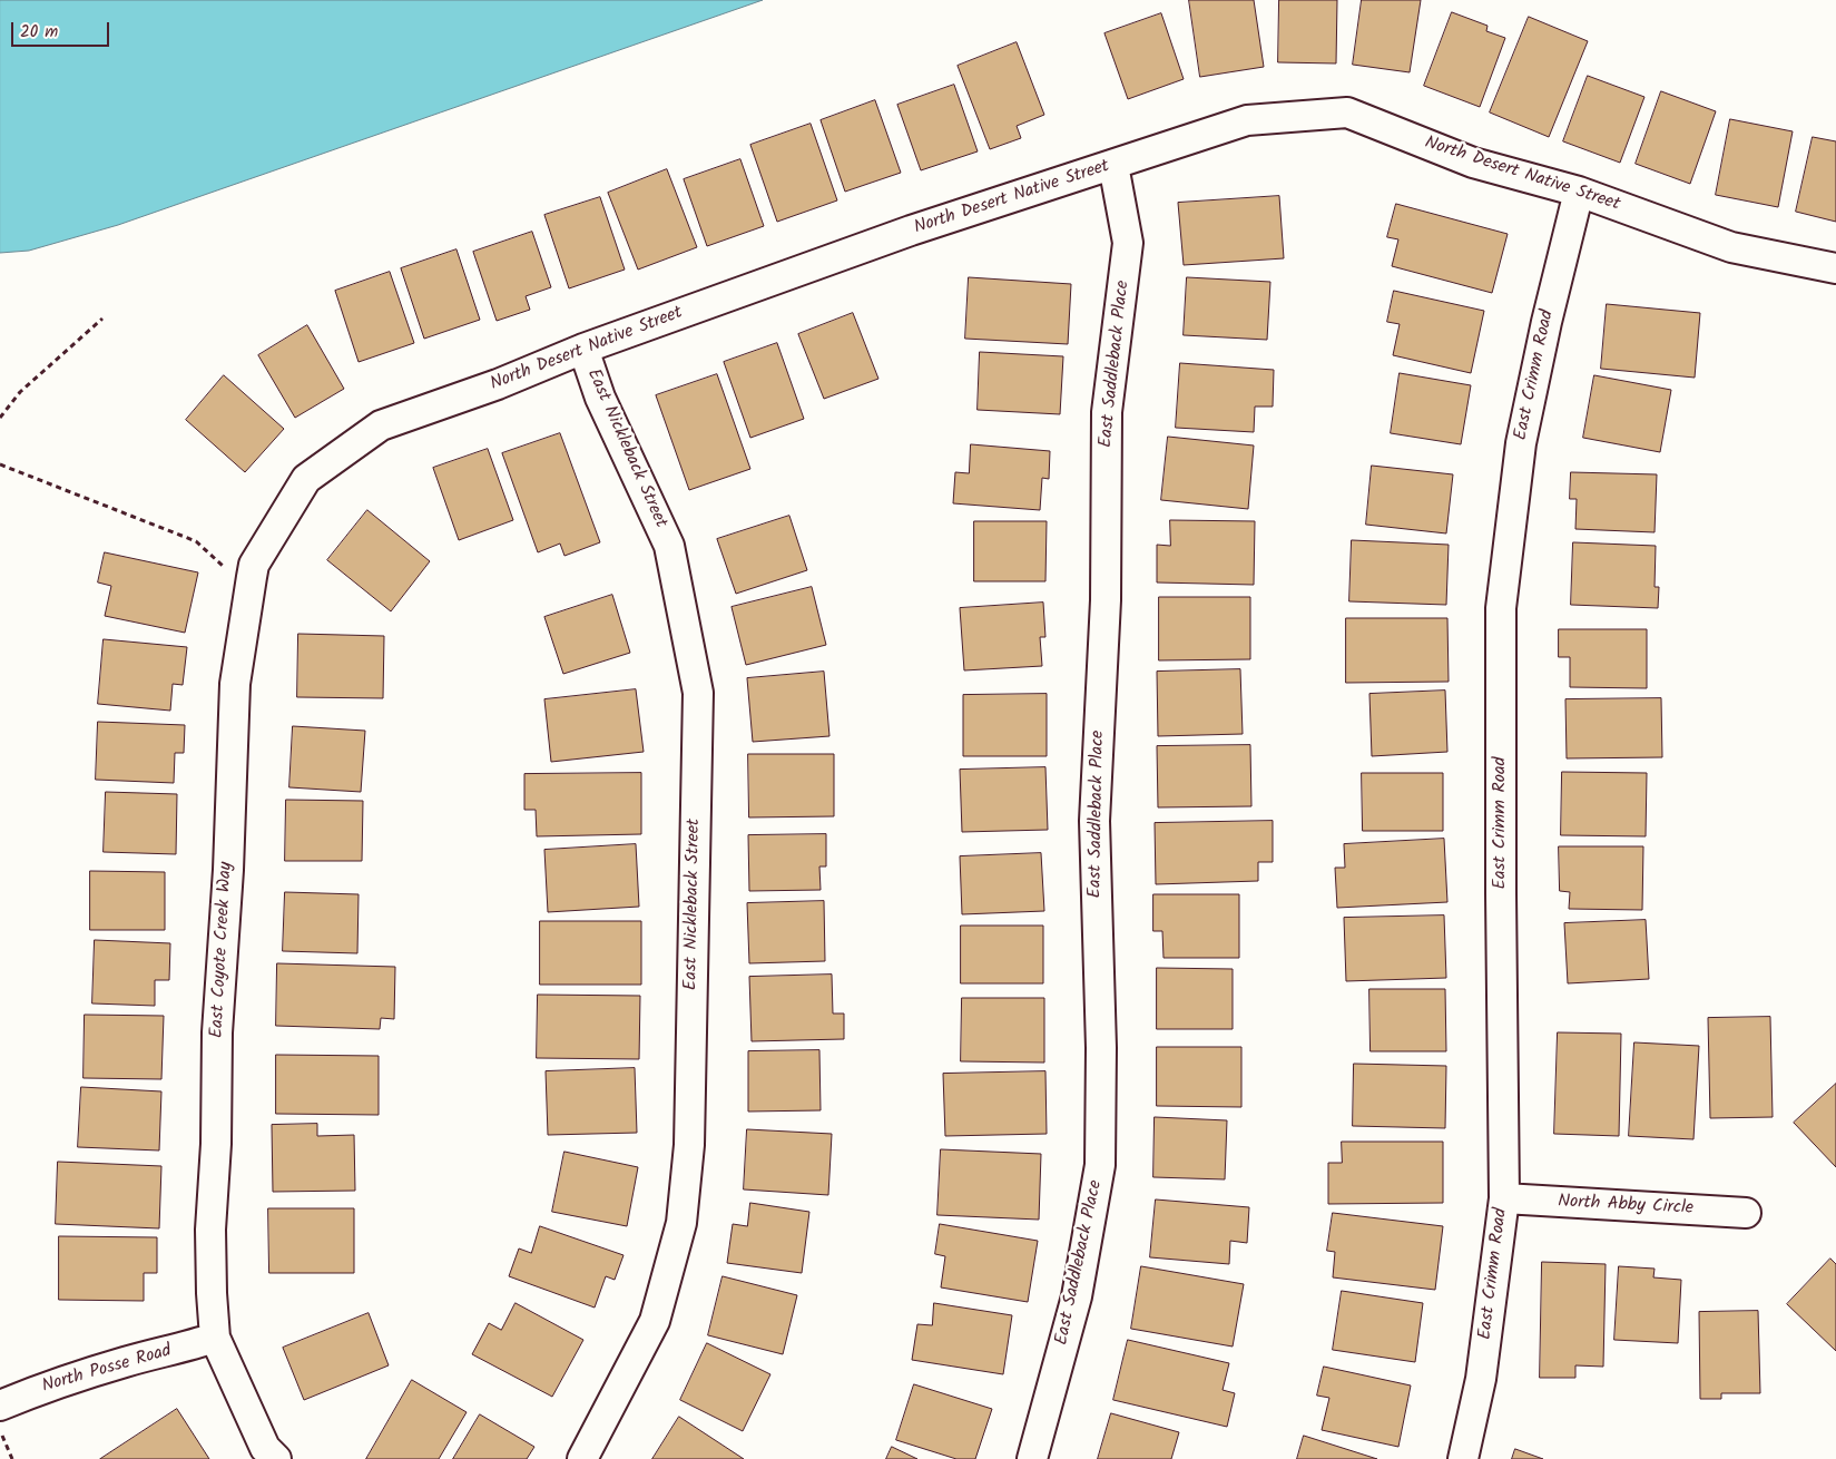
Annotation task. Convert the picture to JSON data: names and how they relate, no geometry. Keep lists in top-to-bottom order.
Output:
{
  "streets": {
    "street": [
      "North Desert Native Street",
      "East Saddleback Place",
      "East Crimm Road",
      "East Nickleback Street",
      "East Coyote Creek Way",
      "North Abby Circle",
      "North Posse Road"
    ]
  },
  "crossings": [
    ["North Desert Native Street", "East Saddleback Place"],
    ["North Desert Native Street", "East Crimm Road"],
    ["North Desert Native Street", "East Nickleback Street"],
    ["North Desert Native Street", "East Coyote Creek Way"],
    ["East Crimm Road", "North Abby Circle"],
    ["East Coyote Creek Way", "North Posse Road"]
  ],
  "scale_bar": "20 m"
}
